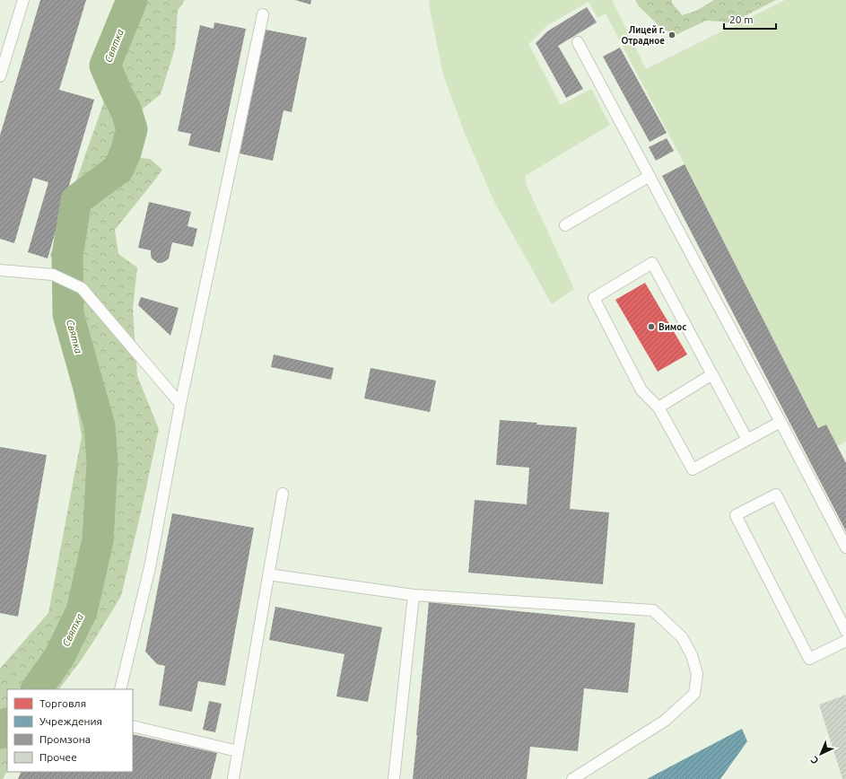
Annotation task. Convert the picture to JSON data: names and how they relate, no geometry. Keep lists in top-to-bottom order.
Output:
{
  "water": ["Святка"],
  "places": ["Лицей г. Отрадное", "Вимос"],
  "legend": [
    "Торговля",
    "Учреждения",
    "Промзона",
    "Прочее"
  ],
  "scale_bar": "20 m",
  "north": "bottom left"
}
